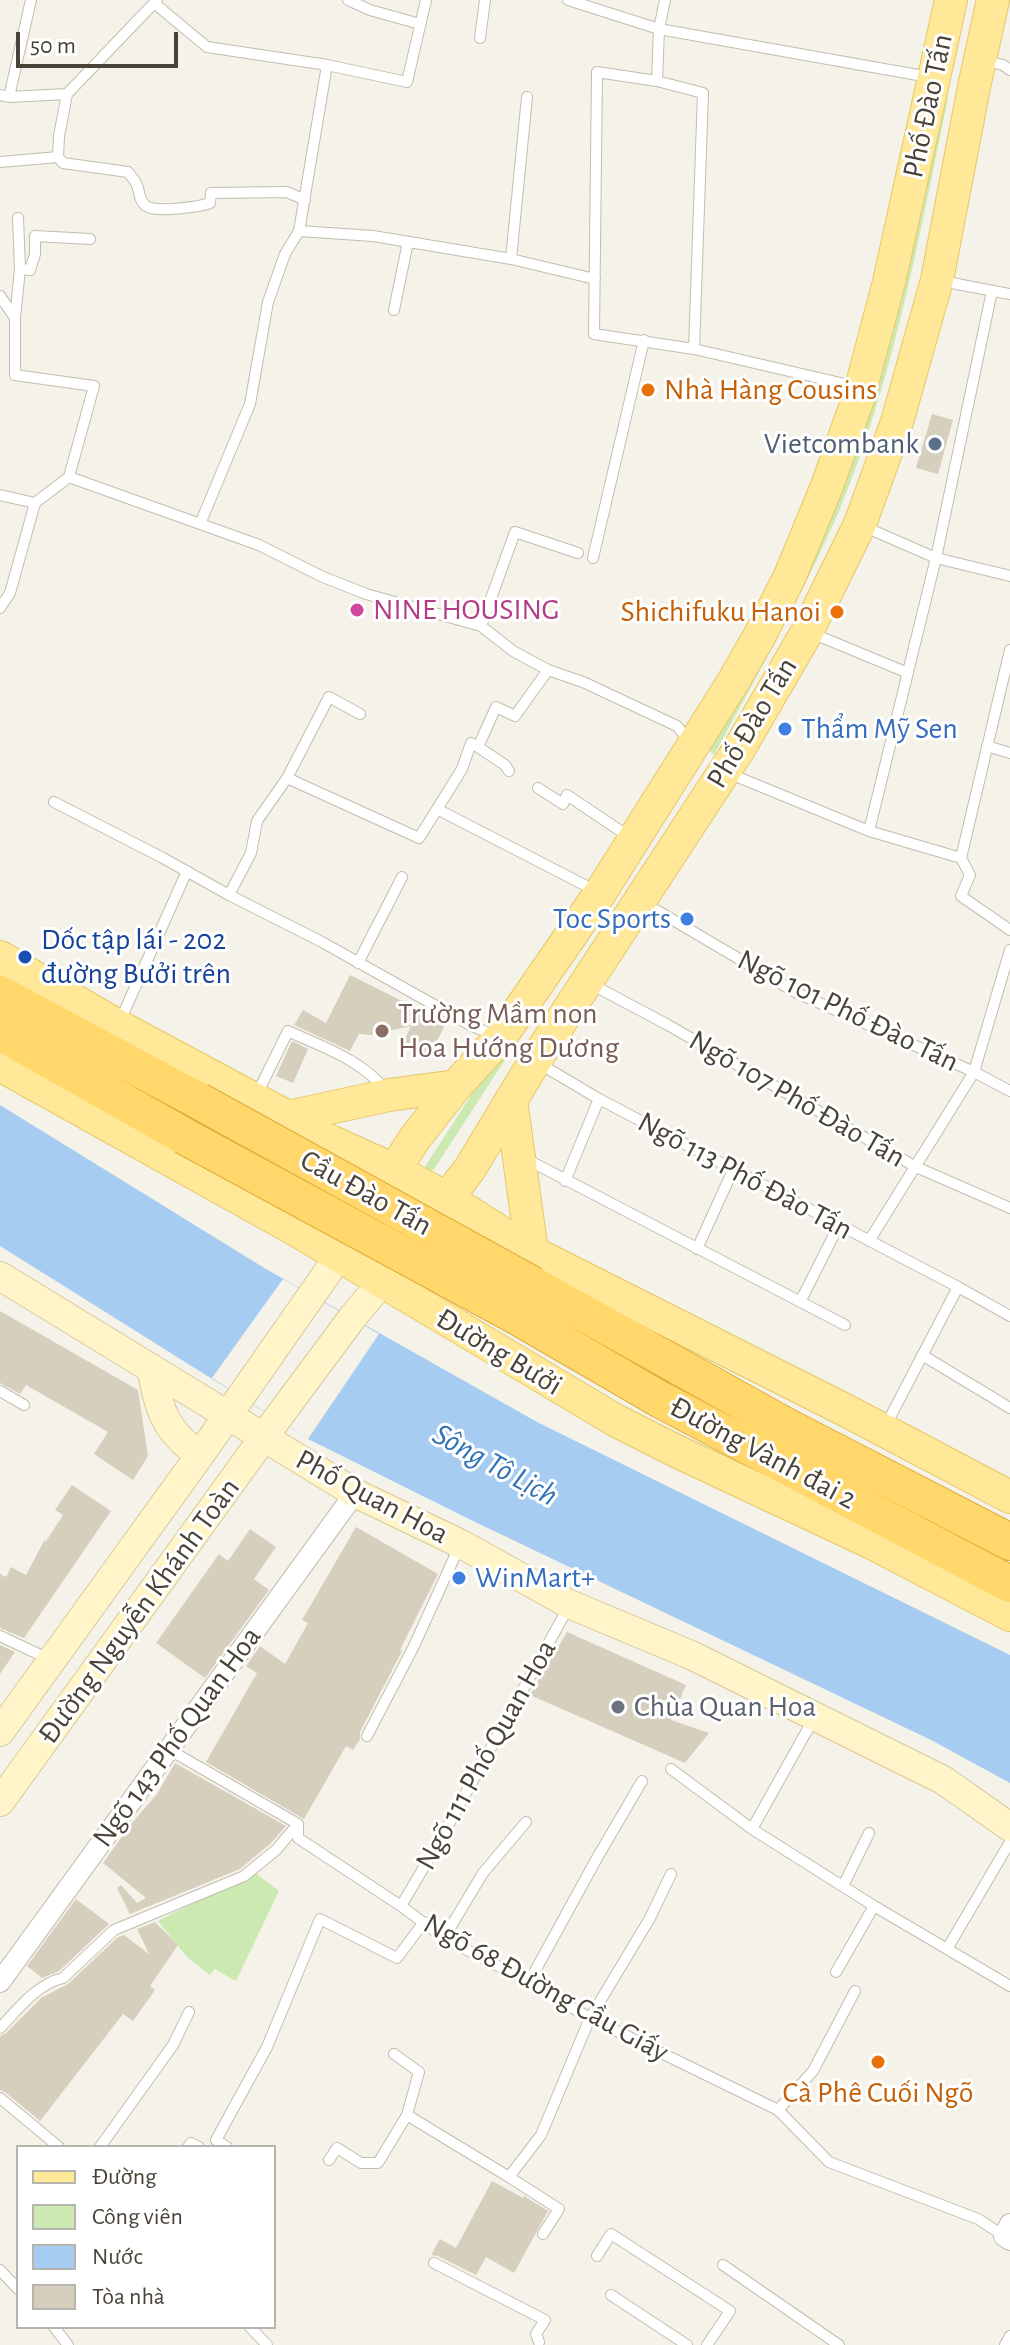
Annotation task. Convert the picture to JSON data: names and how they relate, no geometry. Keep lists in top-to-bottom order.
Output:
{
  "streets": {
    "highway": ["Cầu Đào Tấn", "Đường Vành đai 2"],
    "main road": [
      "Phố Đào Tấn",
      "Đường Bưởi",
      "Phố Quan Hoa",
      "Đường Nguyễn Khánh Toàn"
    ],
    "street": ["Ngõ 143 Phố Quan Hoa"],
    "lane": [
      "Ngõ 101 Phố Đào Tấn",
      "Ngõ 107 Phố Đào Tấn",
      "Ngõ 113 Phố Đào Tấn",
      "Ngõ 111 Phố Quan Hoa",
      "Ngõ 68 Đường Cầu Giấy"
    ]
  },
  "crossings": [
    ["Phố Đào Tấn", "Ngõ 101 Phố Đào Tấn"],
    ["Phố Đào Tấn", "Ngõ 107 Phố Đào Tấn"],
    ["Phố Đào Tấn", "Ngõ 113 Phố Đào Tấn"],
    ["Phố Đào Tấn", "Đường Bưởi"],
    ["Phố Đào Tấn", "Đường Nguyễn Khánh Toàn"],
    ["Cầu Đào Tấn", "Đường Vành đai 2"],
    ["Đường Bưởi", "Đường Nguyễn Khánh Toàn"],
    ["Phố Quan Hoa", "Đường Nguyễn Khánh Toàn"],
    ["Phố Quan Hoa", "Ngõ 143 Phố Quan Hoa"],
    ["Phố Quan Hoa", "Ngõ 111 Phố Quan Hoa"],
    ["Ngõ 143 Phố Quan Hoa", "Ngõ 68 Đường Cầu Giấy"],
    ["Ngõ 111 Phố Quan Hoa", "Ngõ 68 Đường Cầu Giấy"]
  ],
  "water": ["Sông Tô Lịch"],
  "places": [
    "Nhà Hàng Cousins",
    "Vietcombank",
    "NINE HOUSING",
    "Shichifuku Hanoi",
    "Thẩm Mỹ Sen",
    "Toc Sports",
    "Dốc tập lái - 202 đường Bưởi trên",
    "Trường Mầm non Hoa Hướng Dương",
    "WinMart+",
    "Chùa Quan Hoa",
    "Cà Phê Cuối Ngõ"
  ],
  "legend": [
    "Đường",
    "Công viên",
    "Nước",
    "Tòa nhà"
  ],
  "scale_bar": "50 m"
}
